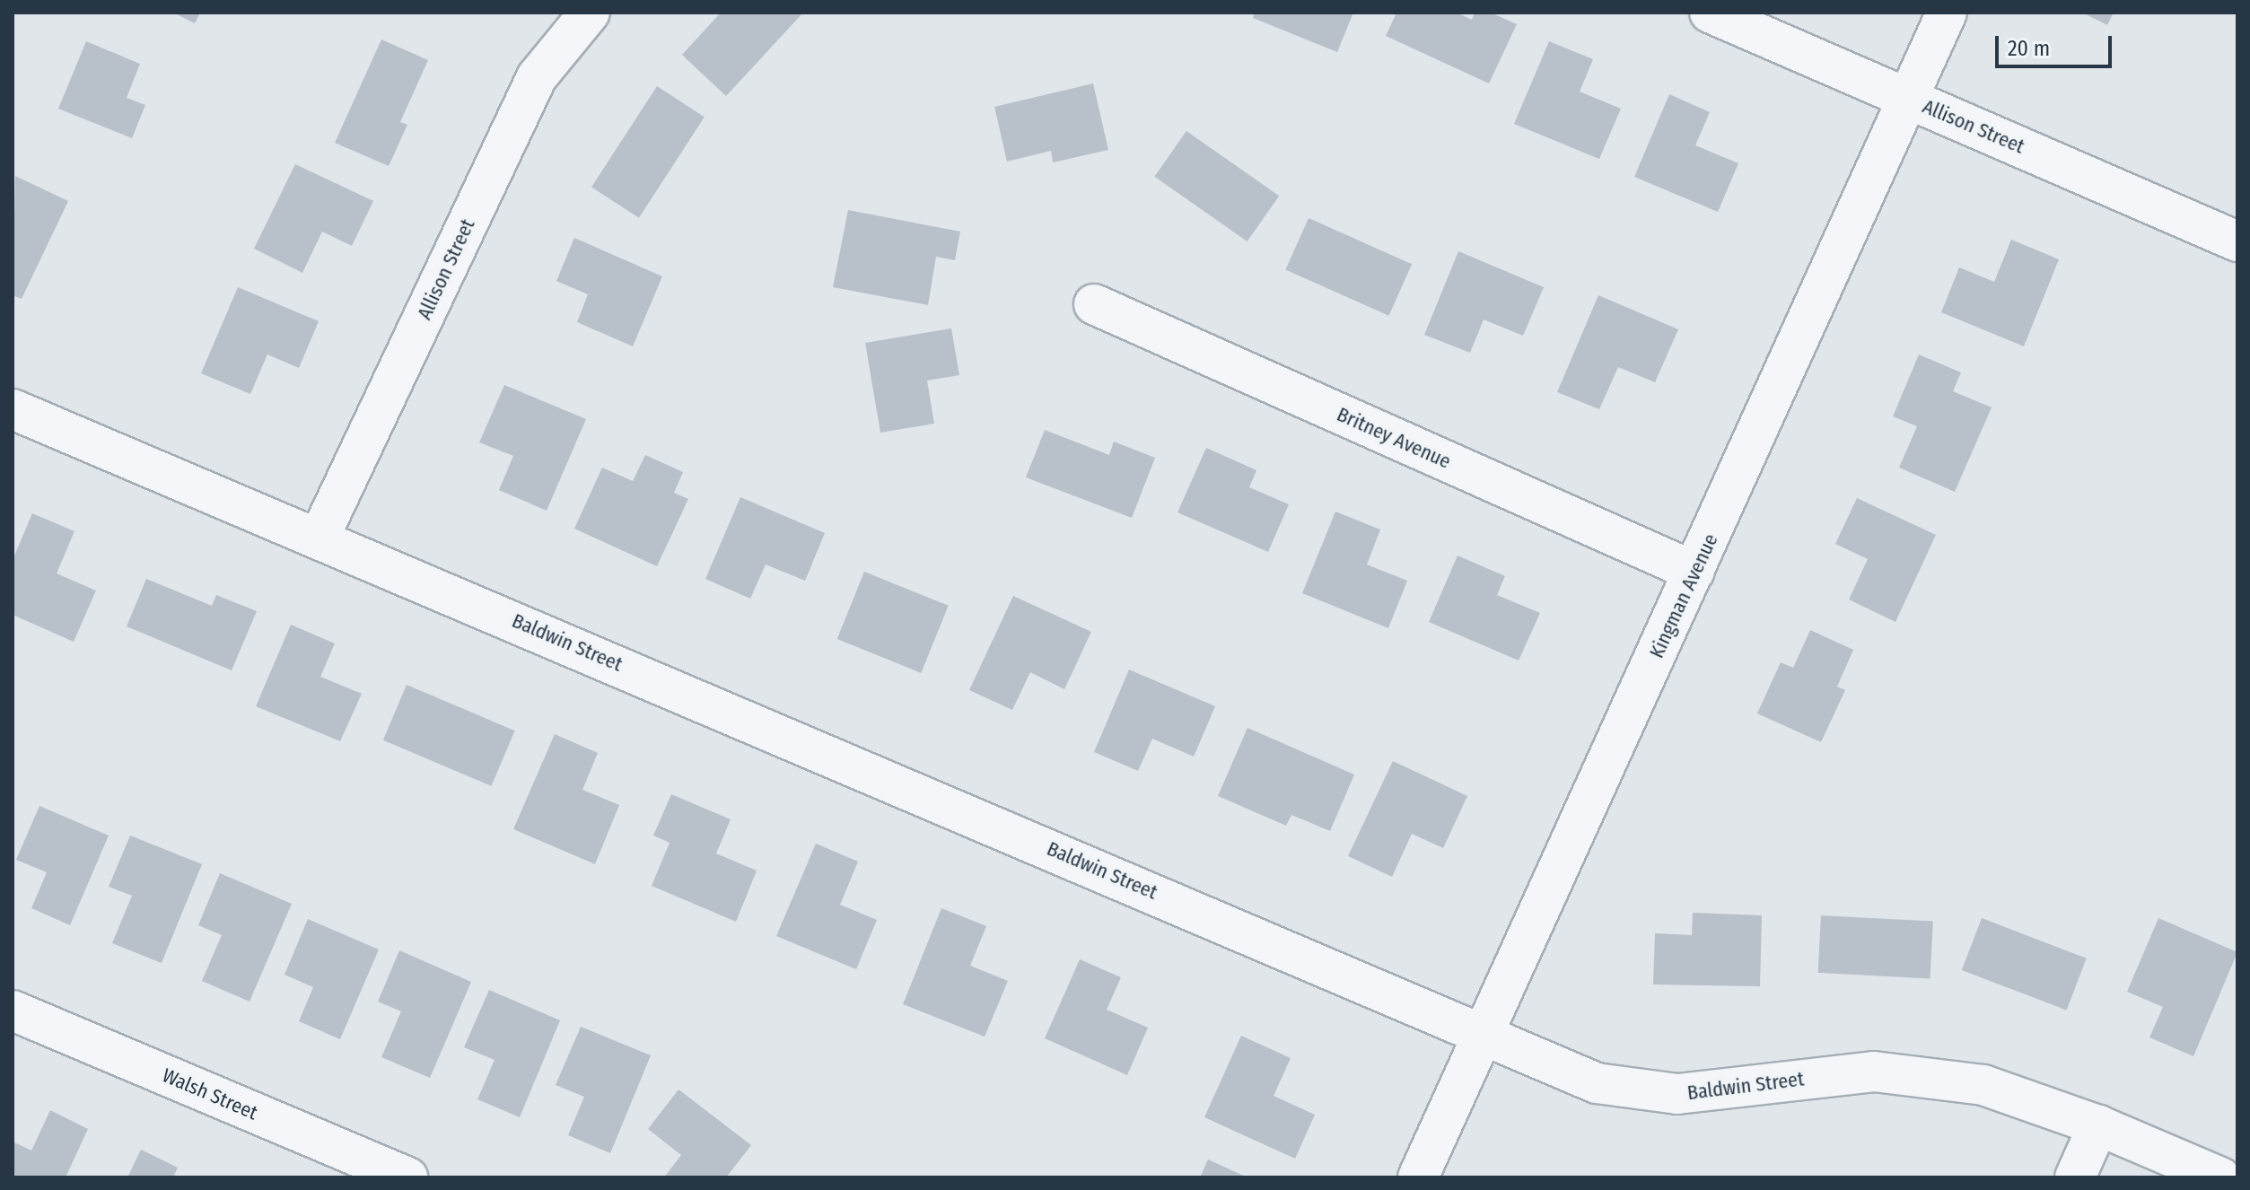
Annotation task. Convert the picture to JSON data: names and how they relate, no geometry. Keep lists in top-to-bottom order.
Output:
{
  "streets": {
    "street": [
      "Allison Street",
      "Britney Avenue",
      "Kingman Avenue",
      "Baldwin Street",
      "Walsh Street"
    ]
  },
  "crossings": [
    ["Allison Street", "Kingman Avenue"],
    ["Allison Street", "Baldwin Street"],
    ["Britney Avenue", "Kingman Avenue"],
    ["Kingman Avenue", "Baldwin Street"]
  ],
  "scale_bar": "20 m"
}
